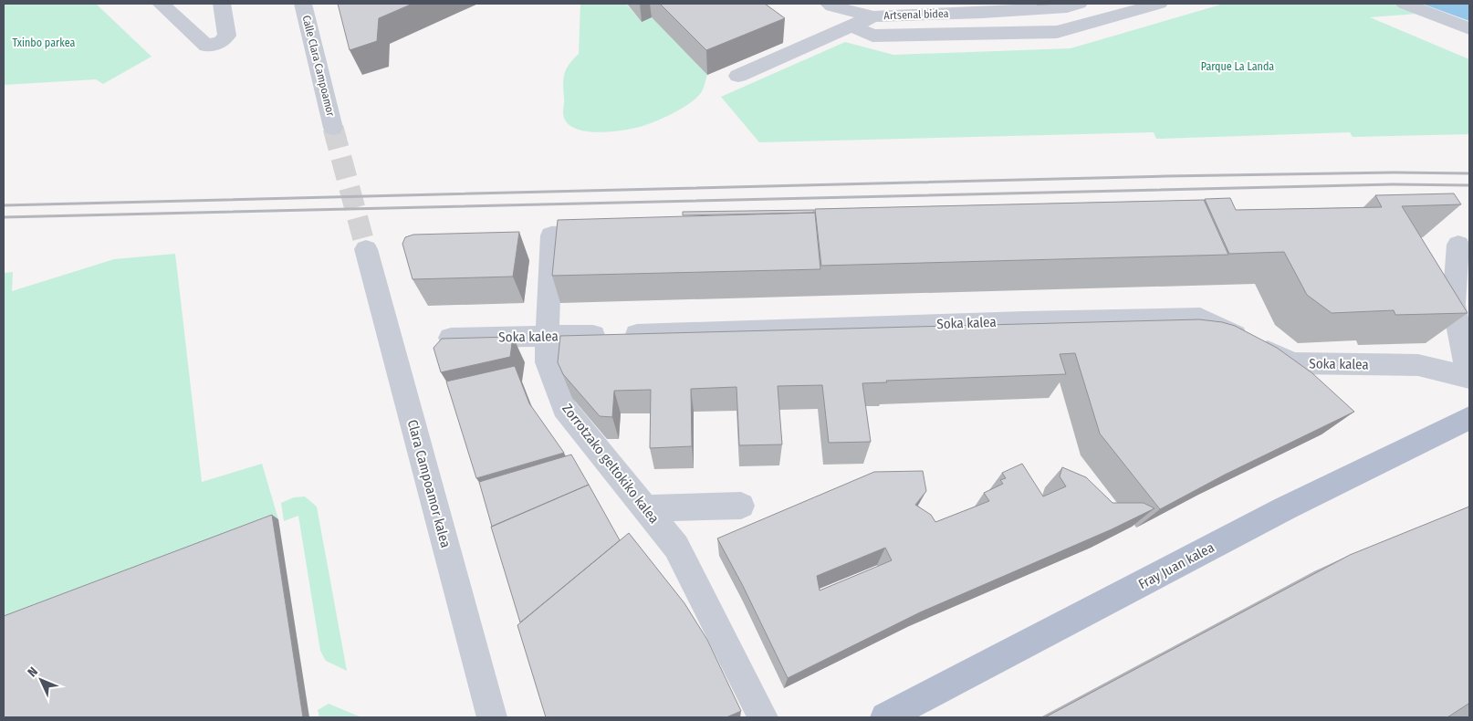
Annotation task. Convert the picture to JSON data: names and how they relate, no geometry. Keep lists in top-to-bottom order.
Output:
{
  "streets": {
    "main road": ["Fray Juan kalea"],
    "street": [
      "Artsenal bidea",
      "Calle Clara Campoamor",
      "Soka kalea",
      "Zorrotzako geltokiko kalea",
      "Clara Campoamor kalea"
    ]
  },
  "crossings": [
    ["Soka kalea", "Zorrotzako geltokiko kalea"]
  ],
  "parks": ["Txinbo parkea", "Parque La Landa"],
  "north": "top left"
}
